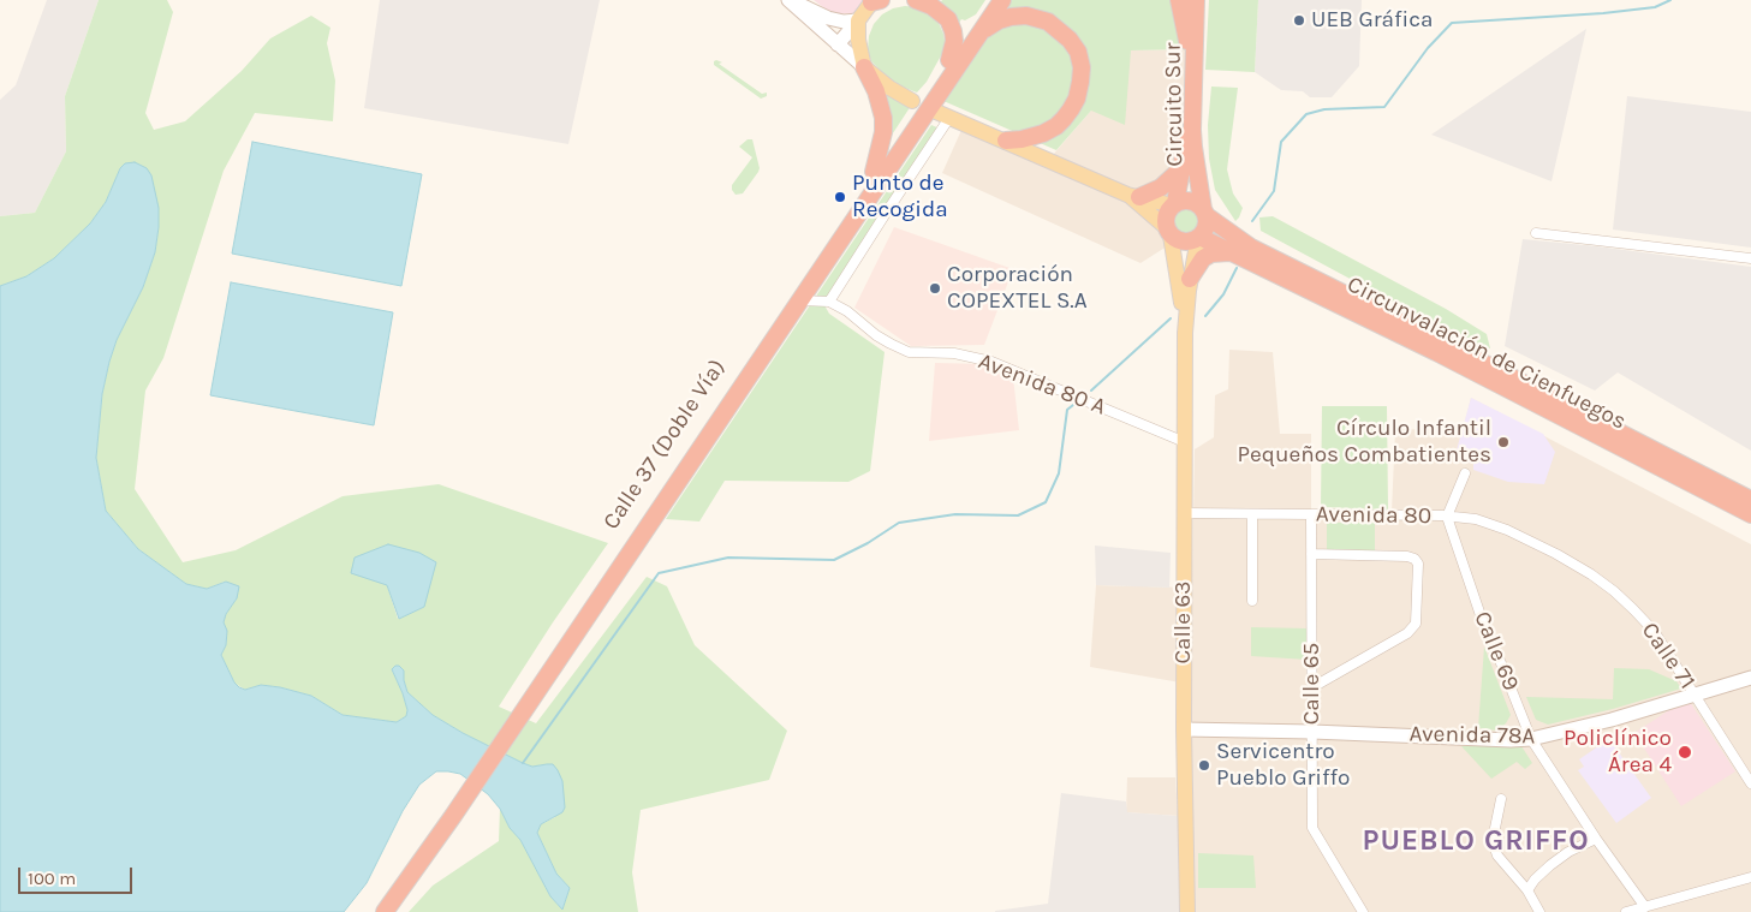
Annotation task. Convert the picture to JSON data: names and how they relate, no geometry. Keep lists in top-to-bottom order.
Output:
{
  "streets": {
    "highway": ["Circuito Sur", "Circunvalación de Cienfuegos", "Calle 37 (Doble Vía)"],
    "main road": ["Calle 63"],
    "street": [
      "Avenida 80 A",
      "Avenida 80",
      "Calle 69",
      "Calle 71",
      "Calle 65",
      "Avenida 78A"
    ]
  },
  "crossings": [
    ["Circuito Sur", "Circunvalación de Cienfuegos"],
    ["Circuito Sur", "Calle 63"],
    ["Circunvalación de Cienfuegos", "Calle 63"],
    ["Avenida 80 A", "Calle 37 (Doble Vía)"],
    ["Avenida 80 A", "Calle 63"],
    ["Avenida 80", "Calle 63"],
    ["Avenida 80", "Calle 69"],
    ["Avenida 80", "Calle 71"],
    ["Avenida 80", "Calle 65"],
    ["Calle 63", "Avenida 78A"],
    ["Calle 69", "Avenida 78A"],
    ["Calle 71", "Avenida 78A"],
    ["Calle 65", "Avenida 78A"]
  ],
  "districts": ["PUEBLO GRIFFO"],
  "places": [
    "UEB Gráfica",
    "Punto de Recogida",
    "Corporación COPEXTEL S.A",
    "Círculo Infantil Pequeños Combatientes",
    "Policlínico Área 4",
    "Servicentro Pueblo Griffo"
  ],
  "scale_bar": "100 m"
}
